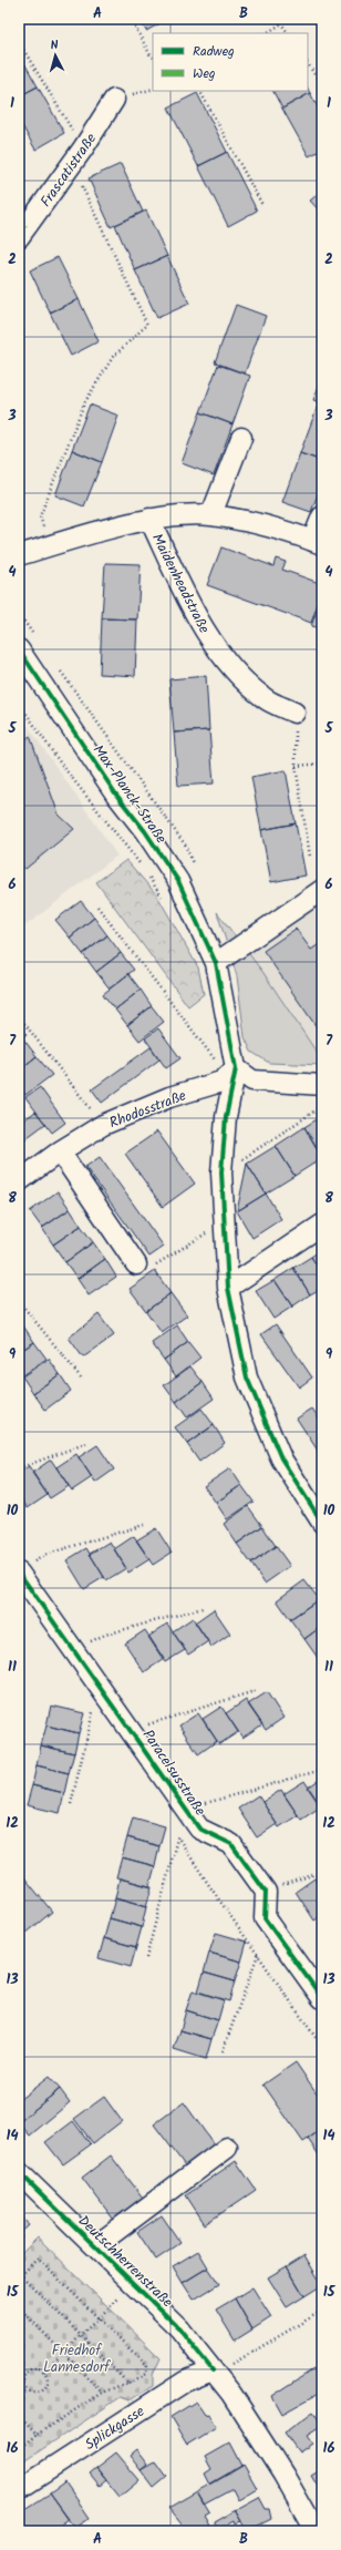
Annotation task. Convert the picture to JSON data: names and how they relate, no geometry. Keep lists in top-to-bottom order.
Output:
{
  "streets": {
    "street": [
      "Frascatistraße",
      "Maidenheadstraße",
      "Max-Planck-Straße",
      "Rhodosstraße",
      "Paracelsusstraße",
      "Deutschherrenstraße",
      "Splickgasse"
    ]
  },
  "crossings": [
    ["Max-Planck-Straße", "Rhodosstraße"],
    ["Deutschherrenstraße", "Splickgasse"]
  ],
  "parks": ["Friedhof Lannesdorf"],
  "legend": ["Radweg", "Weg"],
  "north": "top",
  "grid": {
    "columns": ["A", "B"],
    "rows": [
      "1",
      "2",
      "3",
      "4",
      "5",
      "6",
      "7",
      "8",
      "9",
      "10",
      "11",
      "12",
      "13",
      "14",
      "15",
      "16"
    ]
  }
}
